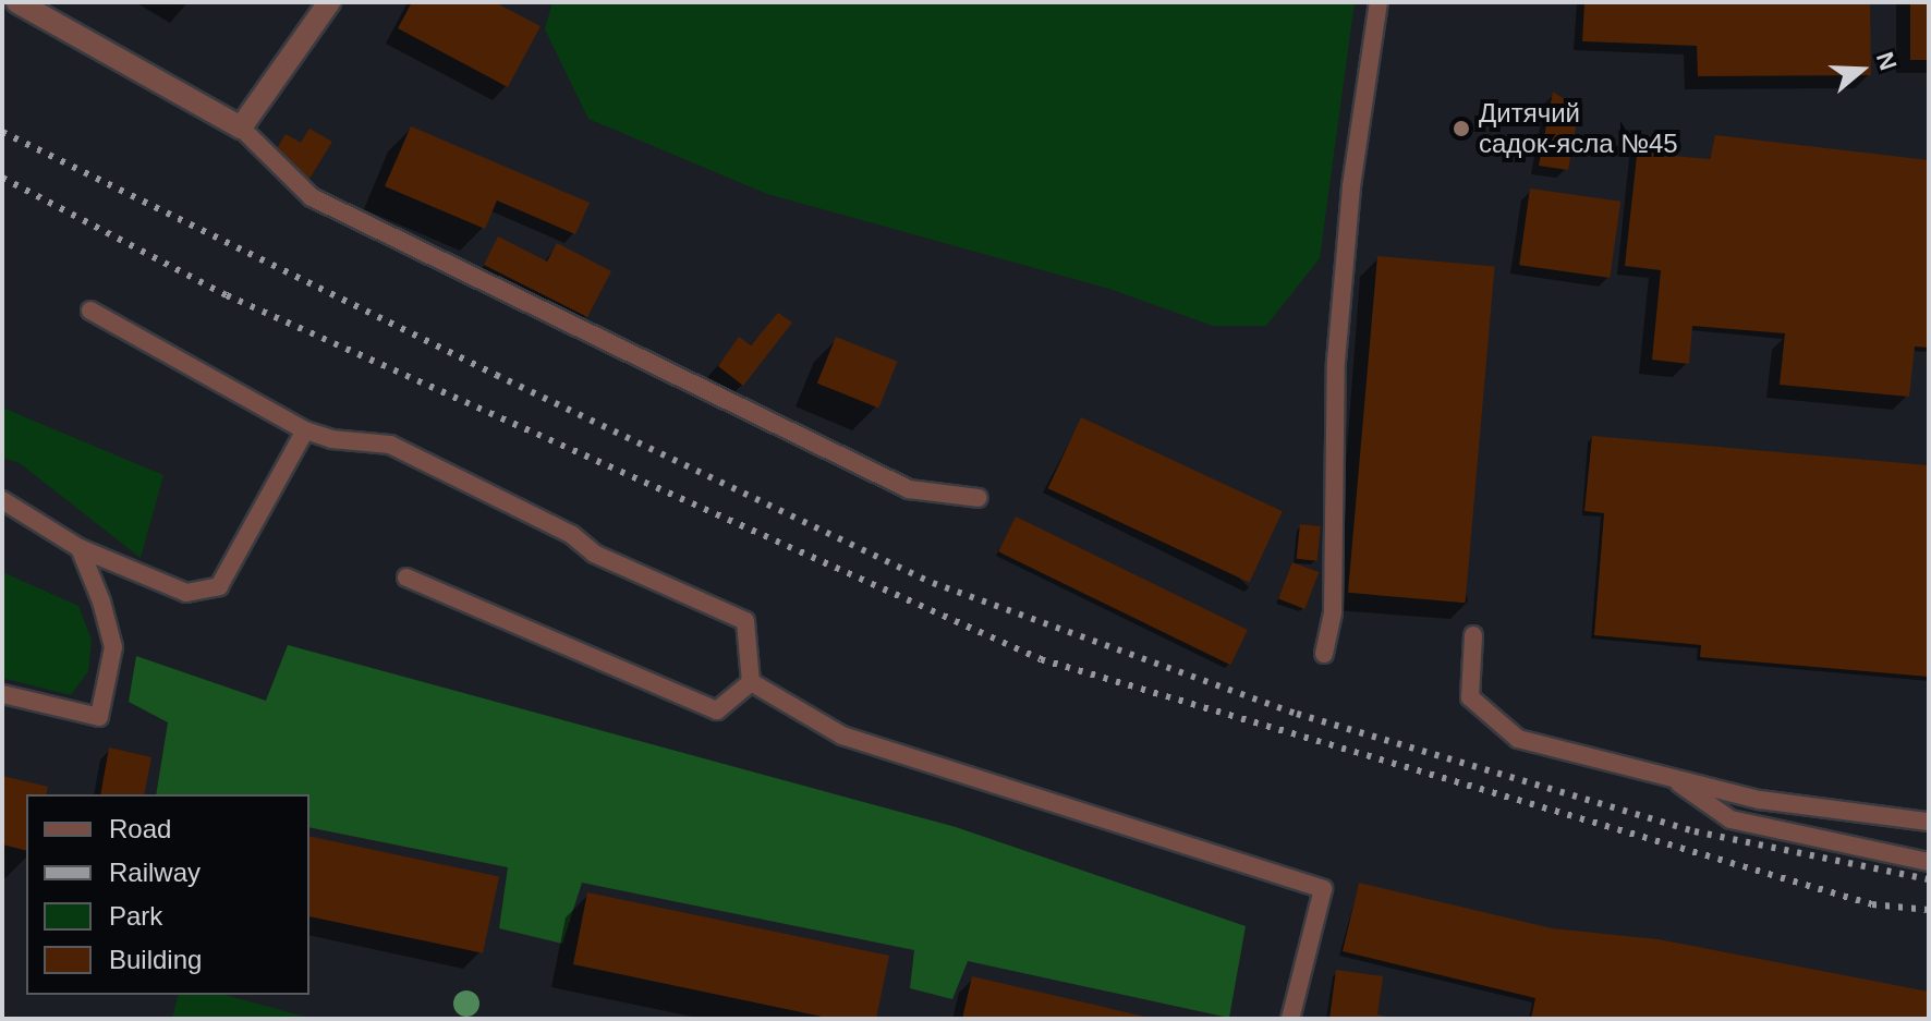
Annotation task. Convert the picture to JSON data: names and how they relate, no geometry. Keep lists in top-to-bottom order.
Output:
{
  "places": ["Дитячий садок-ясла №45"],
  "legend": [
    "Road",
    "Railway",
    "Park",
    "Building"
  ],
  "north": "right"
}
